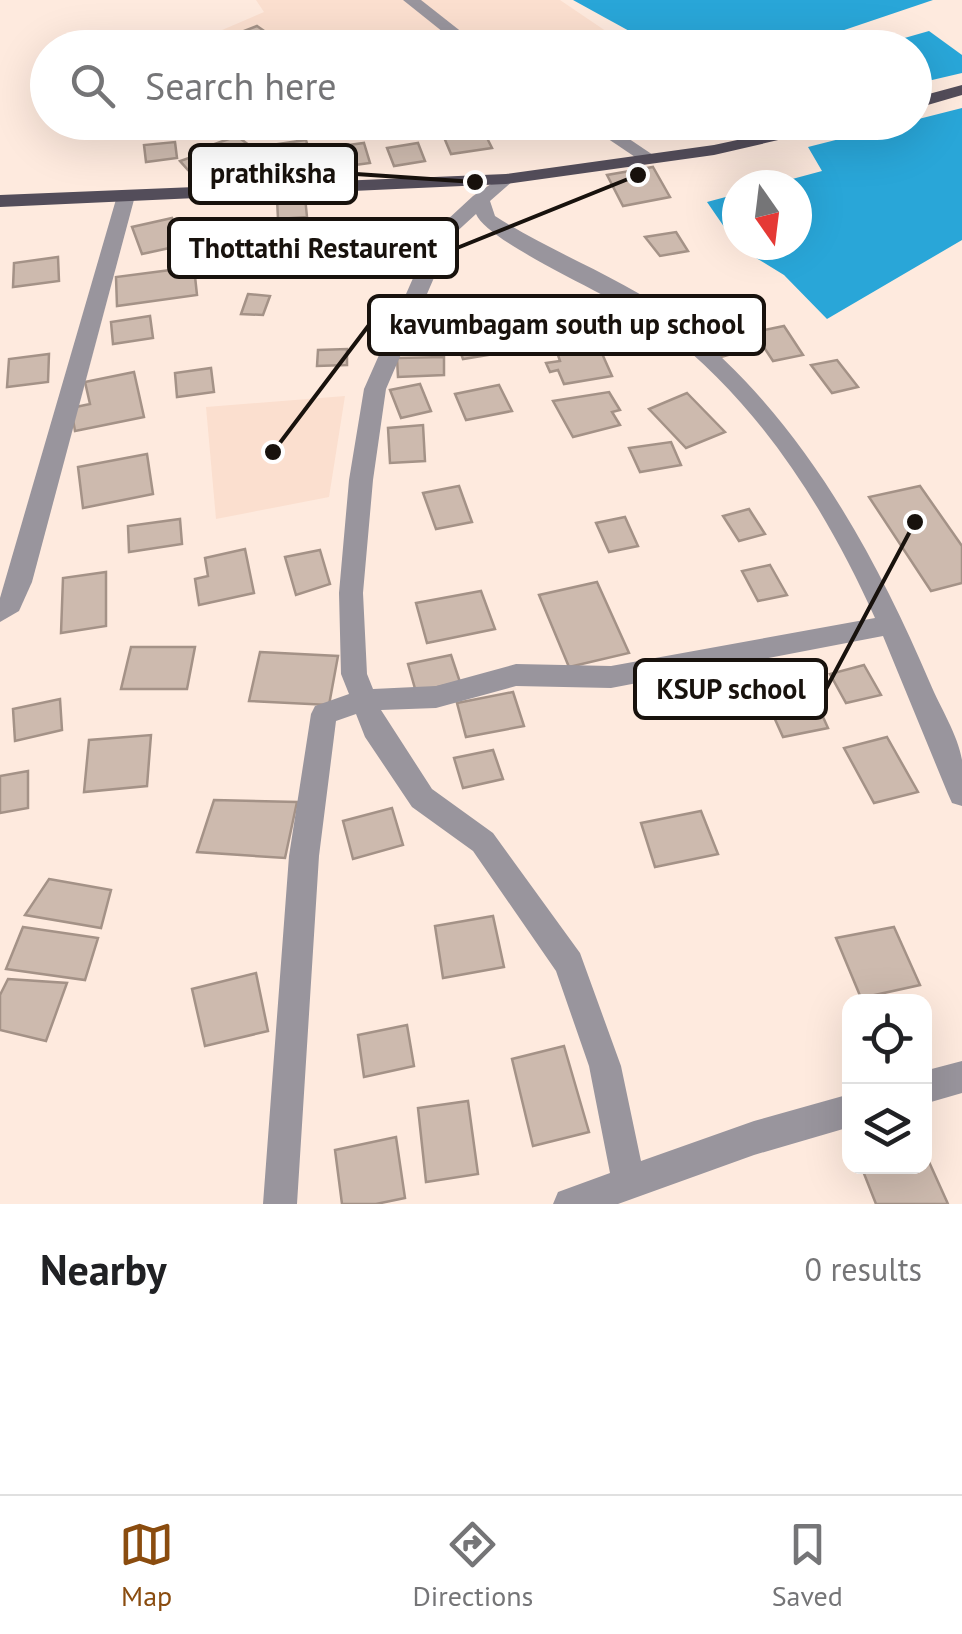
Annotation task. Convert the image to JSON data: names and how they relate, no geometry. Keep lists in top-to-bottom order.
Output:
{
  "places": [
    "Thottathi Restaurent",
    "prathiksha",
    "kavumbagam south up school",
    "KSUP school"
  ],
  "north": "bottom",
  "page": {
    "search": "Search here",
    "heading": ["Nearby", "0 results"],
    "nav": ["Map", "Directions", "Saved"]
  }
}
